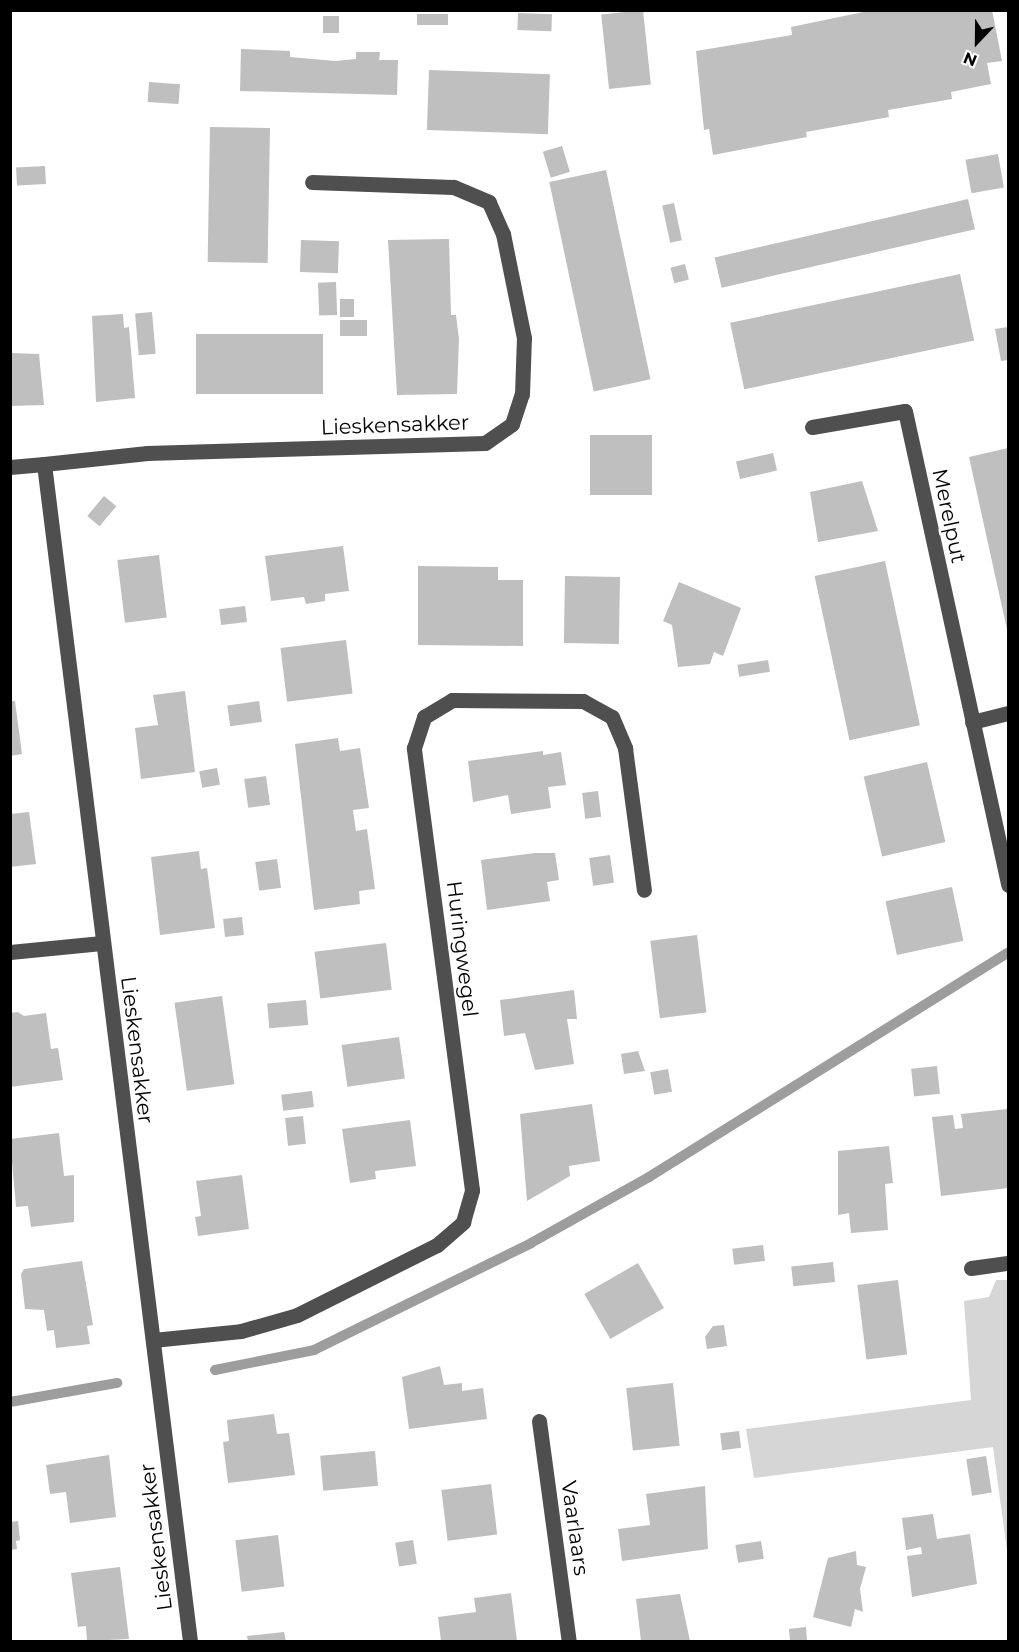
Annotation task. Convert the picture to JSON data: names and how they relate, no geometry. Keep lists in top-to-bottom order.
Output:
{
  "streets": {
    "street": [
      "Lieskensakker",
      "Merelput",
      "Huringwegel",
      "Vaarlaars"
    ]
  },
  "crossings": [
    ["Lieskensakker", "Huringwegel"]
  ],
  "north": "bottom"
}
